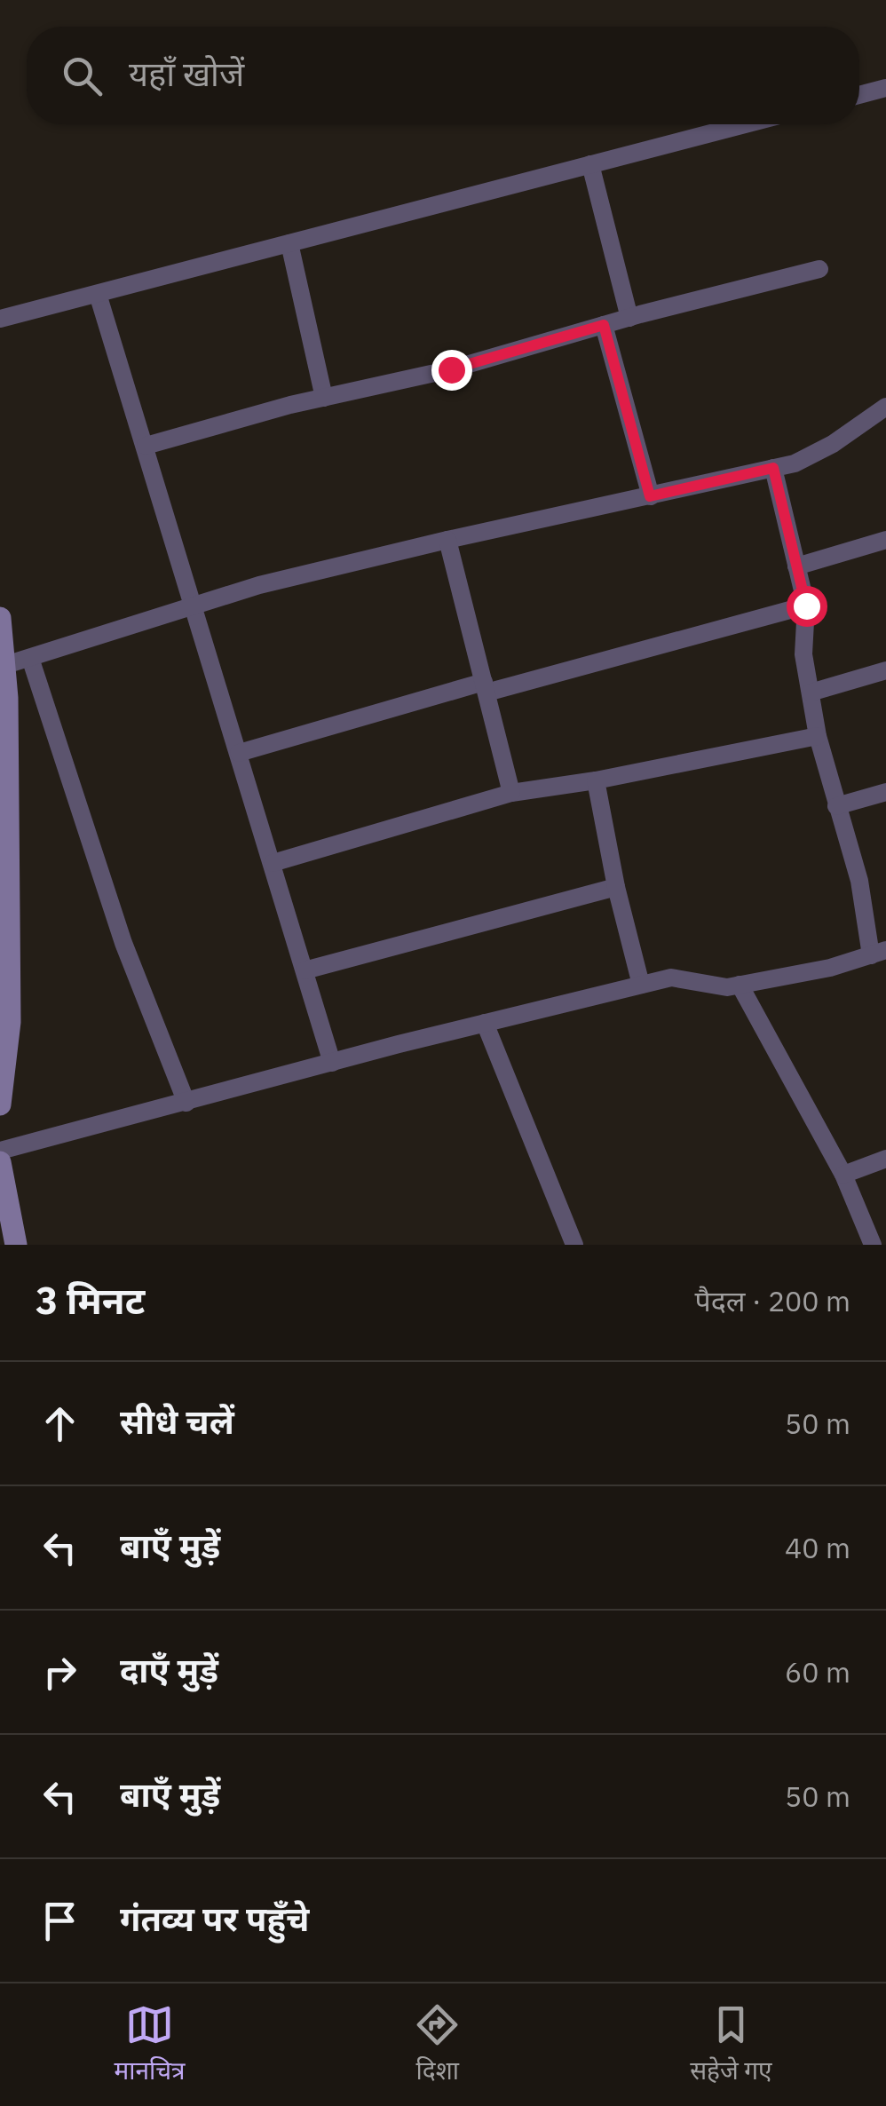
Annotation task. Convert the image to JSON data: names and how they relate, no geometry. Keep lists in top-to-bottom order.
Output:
{
  "page": {
    "search": "यहाँ खोजें",
    "heading": ["3 मिनट", "पैदल · 200 m"],
    "list": [
      ["सीधे चलें", "50 m"],
      ["बाएँ मुड़ें", "40 m"],
      ["दाएँ मुड़ें", "60 m"],
      ["बाएँ मुड़ें", "50 m"],
      "गंतव्य पर पहुँचे"
    ],
    "nav": ["मानचित्र", "दिशा", "सहेजे गए"]
  }
}
